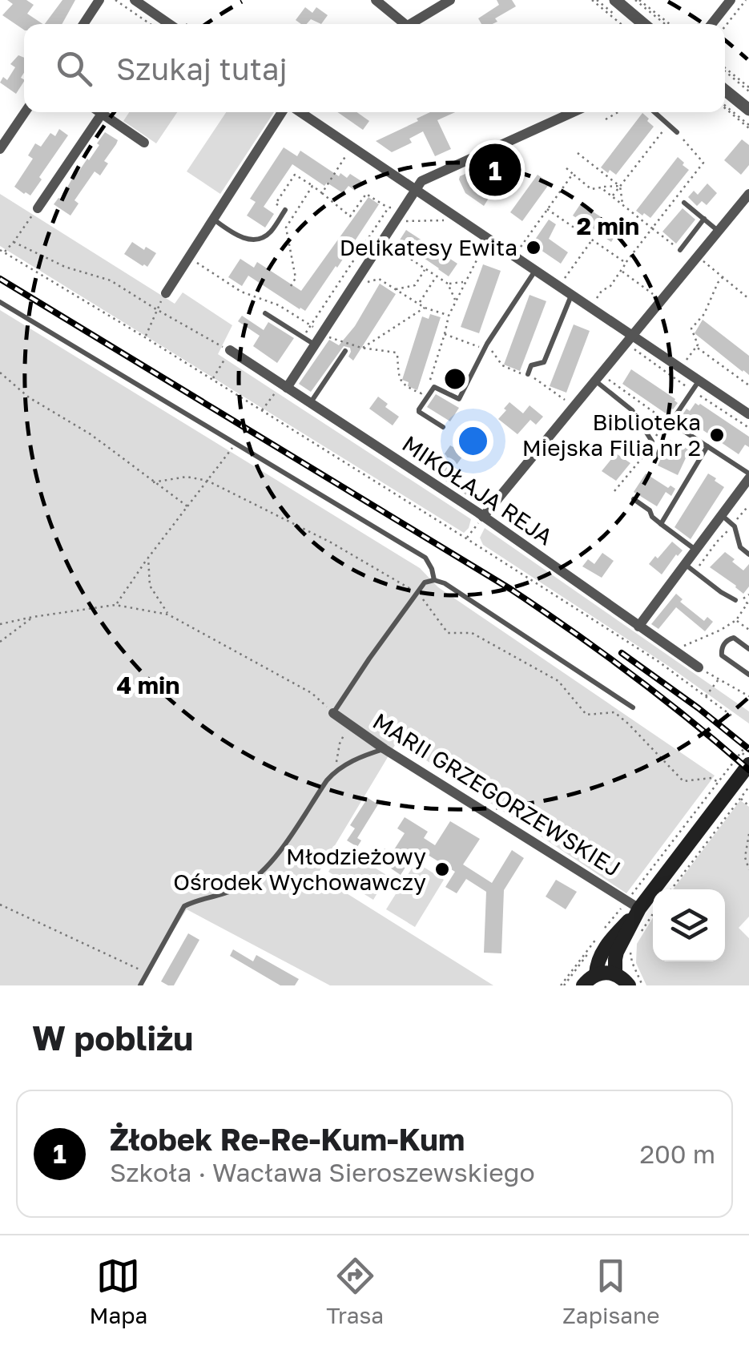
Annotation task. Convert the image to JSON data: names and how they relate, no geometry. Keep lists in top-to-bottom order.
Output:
{
  "streets": {
    "street": ["MIKOŁAJA REJA", "MARII GRZEGORZEWSKIEJ"]
  },
  "places": ["Delikatesy Ewita", "Biblioteka Miejska Filia nr 2", "Młodzieżowy Ośrodek Wychowawczy"],
  "page": {
    "search": "Szukaj tutaj",
    "pins": "1",
    "heading": "W pobliżu",
    "list": [
      {
        "mark": "1",
        "name": "Żłobek Re-Re-Kum-Kum",
        "note": "Szkoła · Wacława Sieroszewskiego",
        "value": "200 m"
      }
    ],
    "nav": ["Mapa", "Trasa", "Zapisane"]
  },
  "rings": ["2 min", "4 min"]
}
